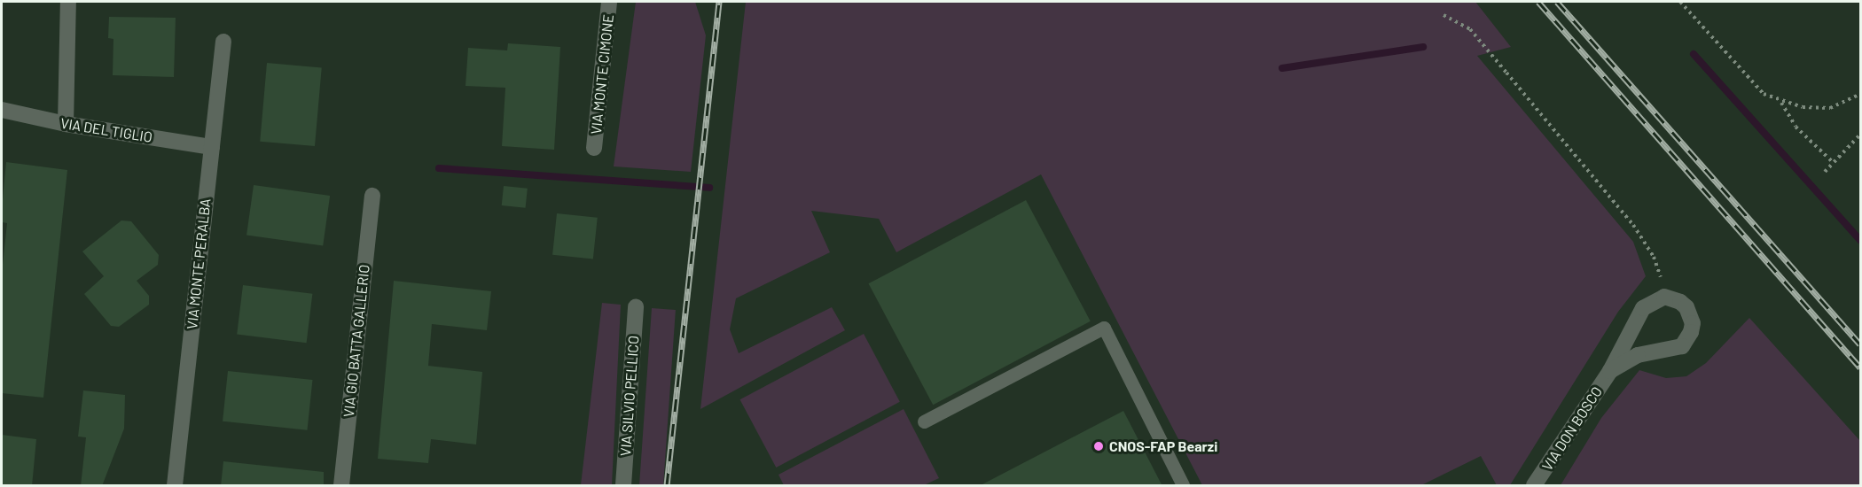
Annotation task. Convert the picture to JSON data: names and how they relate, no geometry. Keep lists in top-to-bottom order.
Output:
{
  "streets": {
    "street": [
      "VIA MONTE CIMONE",
      "VIA DEL TIGLIO",
      "VIA MONTE PERALBA",
      "VIA GIO BATTA GALLERIO",
      "VIA SILVIO PELLICO",
      "VIA DON BOSCO"
    ]
  },
  "crossings": [
    ["VIA DEL TIGLIO", "VIA MONTE PERALBA"]
  ],
  "places": ["CNOS-FAP Bearzi"]
}
